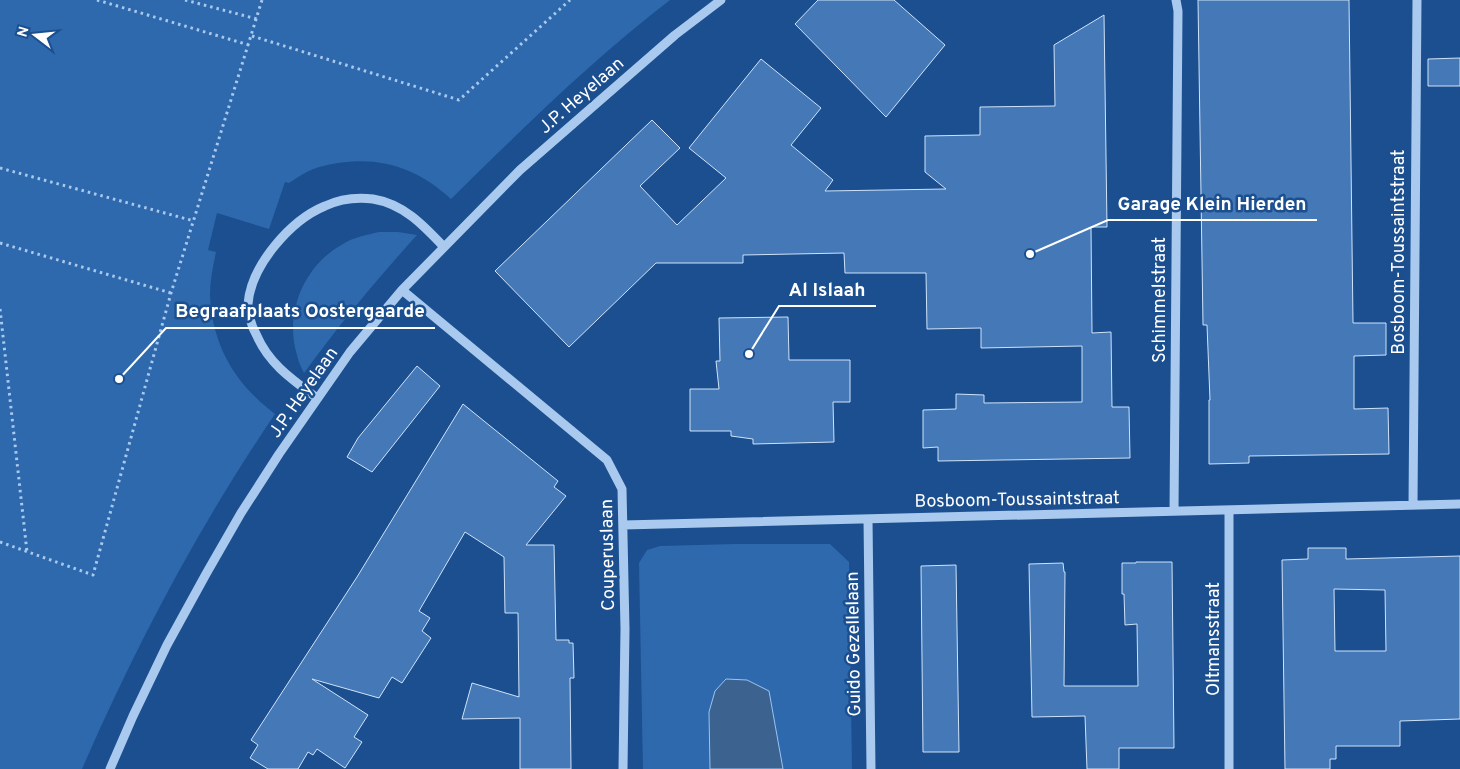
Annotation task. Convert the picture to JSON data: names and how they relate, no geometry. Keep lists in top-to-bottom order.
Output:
{
  "streets": {
    "street": [
      "J.P. Heyelaan",
      "Bosboom-Toussaintstraat",
      "Schimmelstraat",
      "Couperuslaan",
      "Oltmansstraat",
      "Guido Gezellelaan"
    ]
  },
  "crossings": [
    ["J.P. Heyelaan", "Couperuslaan"],
    ["Bosboom-Toussaintstraat", "Schimmelstraat"],
    ["Bosboom-Toussaintstraat", "Couperuslaan"],
    ["Bosboom-Toussaintstraat", "Oltmansstraat"],
    ["Bosboom-Toussaintstraat", "Guido Gezellelaan"]
  ],
  "places": ["Garage Klein Hierden", "Al Islaah", "Begraafplaats Oostergaarde"],
  "north": "left"
}
